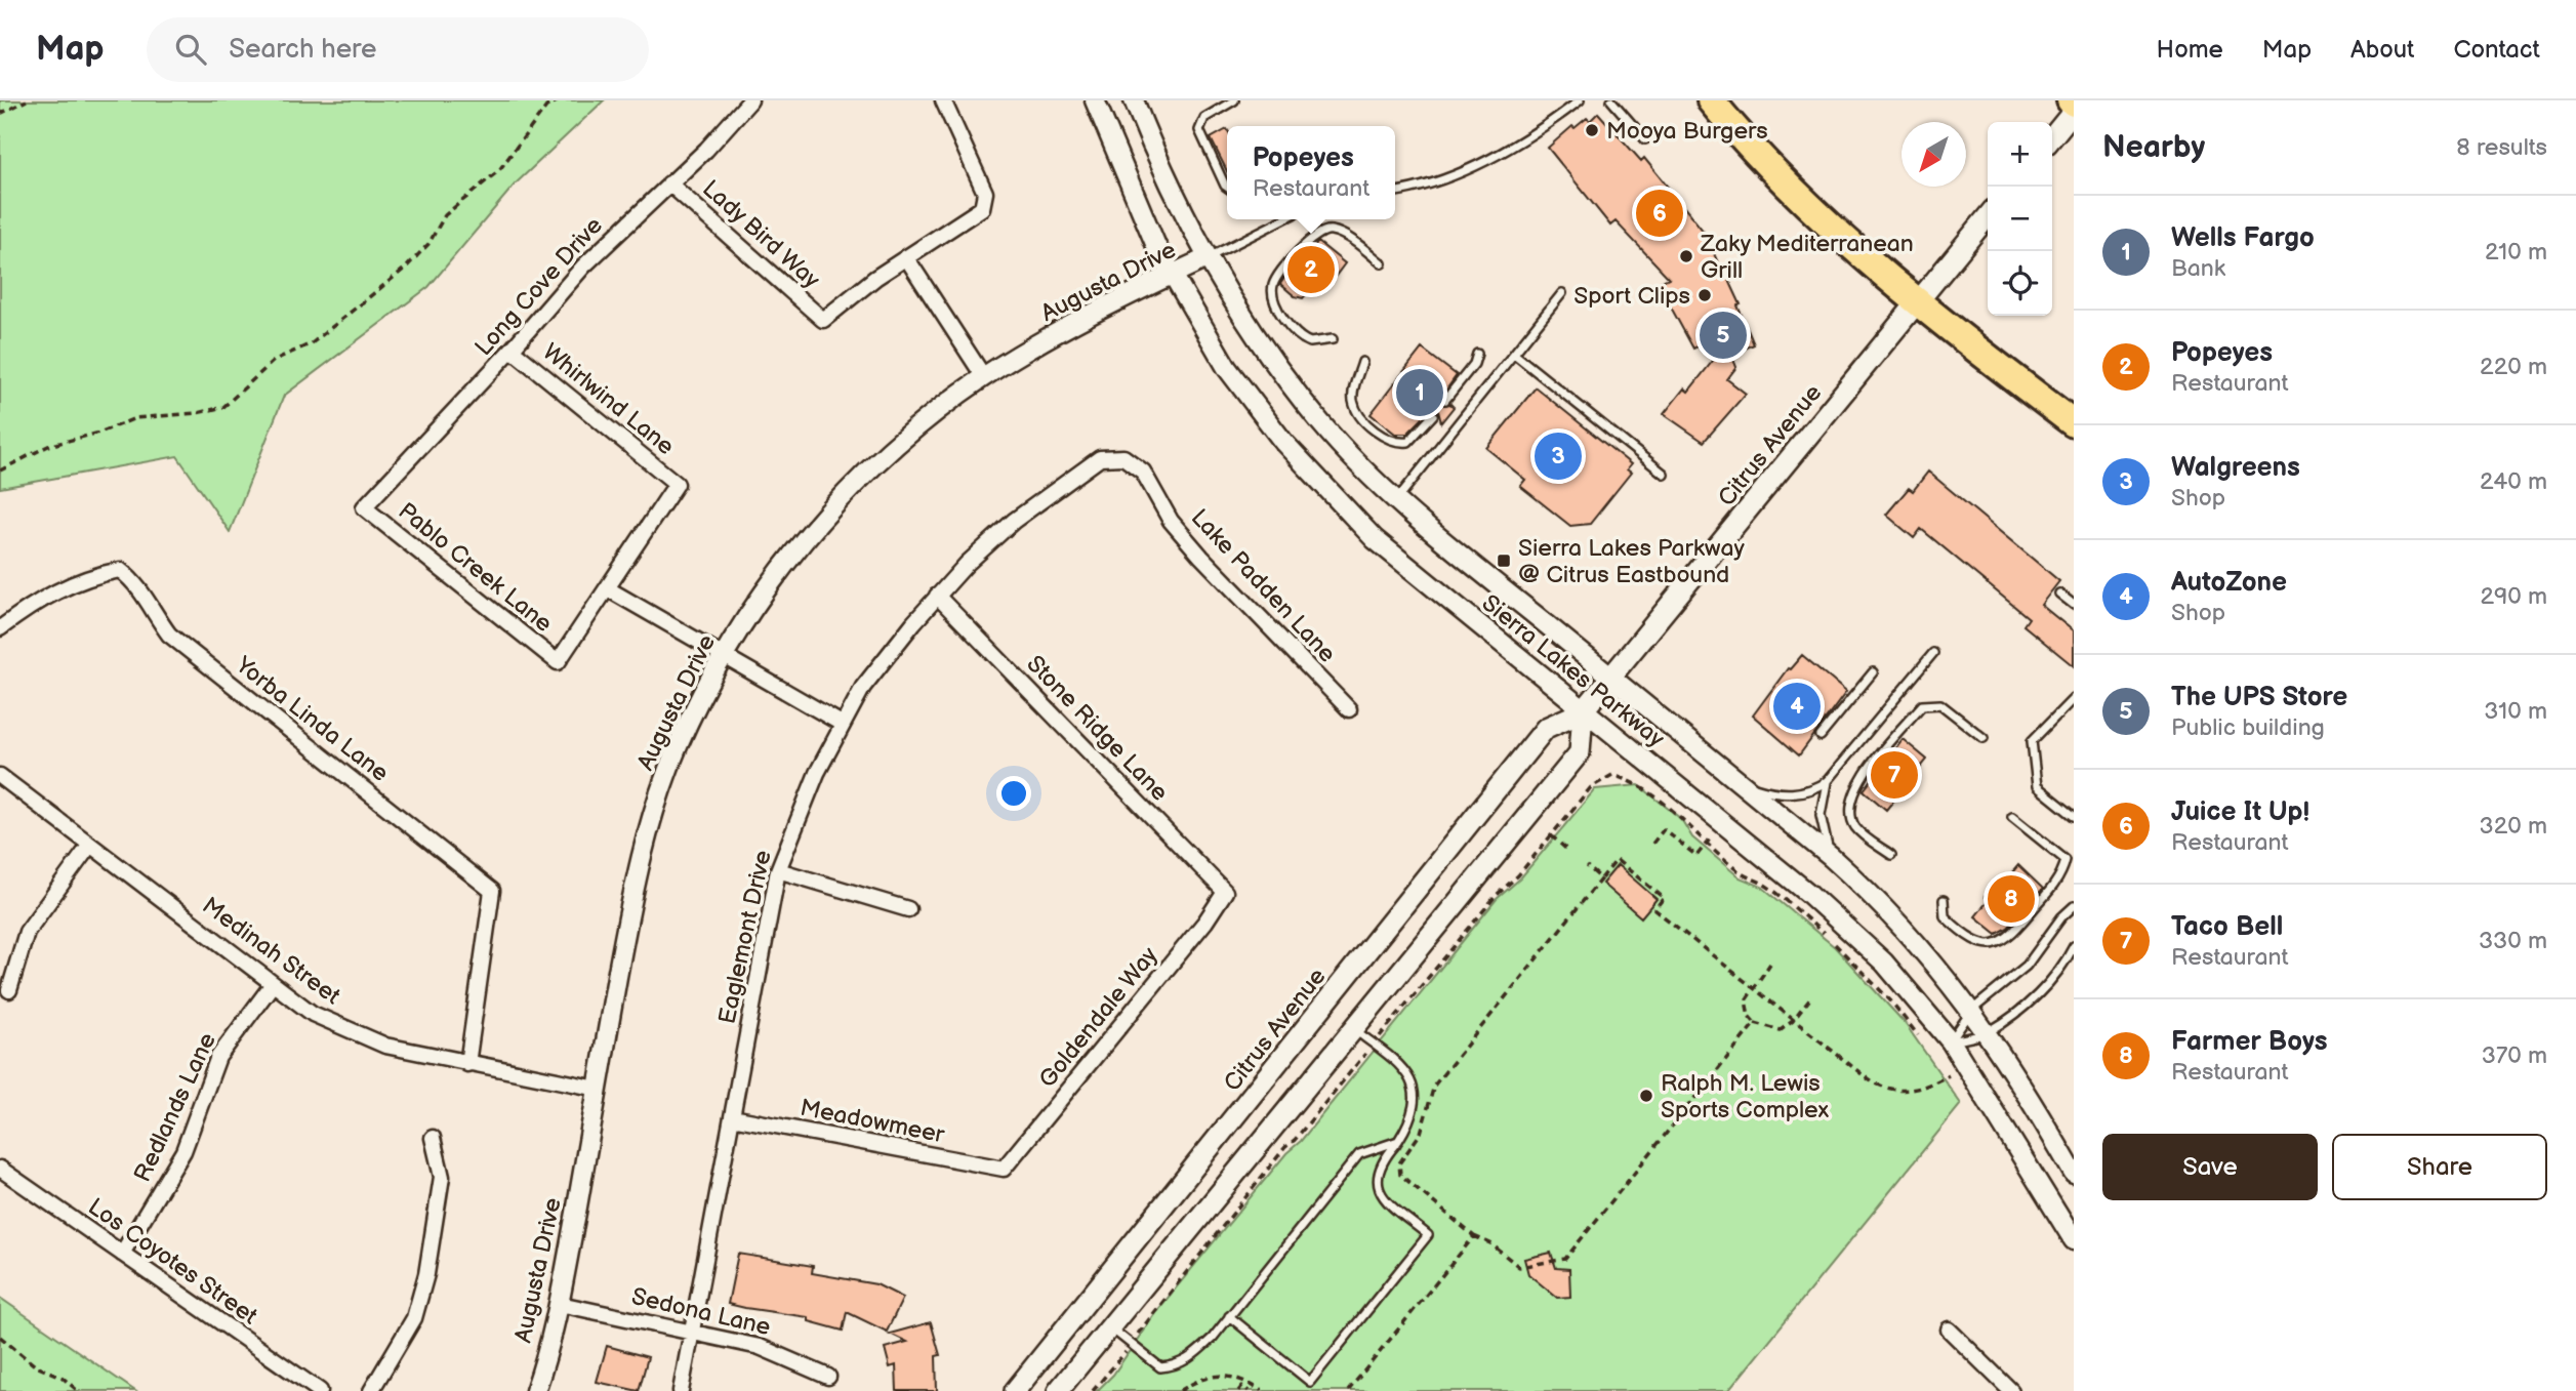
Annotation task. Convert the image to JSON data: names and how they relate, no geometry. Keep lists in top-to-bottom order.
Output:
{
  "streets": {
    "main road": ["Citrus Avenue"],
    "street": [
      "Lady Bird Way",
      "Augusta Drive",
      "Long Cove Drive",
      "Whirlwind Lane",
      "Pablo Creek Lane",
      "Lake Padden Lane",
      "Sierra Lakes Parkway",
      "Yorba Linda Lane",
      "Stone Ridge Lane",
      "Eaglemont Drive",
      "Medinah Street",
      "Goldendale Way",
      "Redlands Lane",
      "Meadowmeer",
      "Los Coyotes Street",
      "Sedona Lane"
    ]
  },
  "crossings": [
    ["Lady Bird Way", "Long Cove Drive"],
    ["Augusta Drive", "Sierra Lakes Parkway"],
    ["Augusta Drive", "Medinah Street"],
    ["Augusta Drive", "Sedona Lane"],
    ["Long Cove Drive", "Whirlwind Lane"],
    ["Long Cove Drive", "Pablo Creek Lane"],
    ["Whirlwind Lane", "Pablo Creek Lane"],
    ["Citrus Avenue", "Sierra Lakes Parkway"],
    ["Lake Padden Lane", "Eaglemont Drive"],
    ["Yorba Linda Lane", "Medinah Street"],
    ["Stone Ridge Lane", "Eaglemont Drive"],
    ["Stone Ridge Lane", "Goldendale Way"],
    ["Eaglemont Drive", "Meadowmeer"],
    ["Eaglemont Drive", "Sedona Lane"],
    ["Medinah Street", "Redlands Lane"],
    ["Goldendale Way", "Meadowmeer"],
    ["Redlands Lane", "Los Coyotes Street"]
  ],
  "places": {
    "other": [
      "Mooya Burgers",
      "Zaky Mediterranean Grill",
      "Sport Clips",
      "Ralph M. Lewis Sports Complex"
    ],
    "transit": ["Sierra Lakes Parkway @ Citrus Eastbound"]
  },
  "north": "bottom left",
  "page": {
    "header": "Map",
    "search": "Search here",
    "nav": [
      "Home",
      "Map",
      "About",
      "Contact"
    ],
    "heading": ["Nearby", "8 results"],
    "map_buttons": ["+", "−"],
    "popup": ["Popeyes", "Restaurant"],
    "pins": [
      "6",
      "2",
      "5",
      "1",
      "3",
      "4",
      "7",
      "8"
    ],
    "list": [
      {
        "mark": "1",
        "name": "Wells Fargo",
        "note": "Bank",
        "value": "210 m"
      },
      {
        "mark": "2",
        "name": "Popeyes",
        "note": "Restaurant",
        "value": "220 m"
      },
      {
        "mark": "3",
        "name": "Walgreens",
        "note": "Shop",
        "value": "240 m"
      },
      {
        "mark": "4",
        "name": "AutoZone",
        "note": "Shop",
        "value": "290 m"
      },
      {
        "mark": "5",
        "name": "The UPS Store",
        "note": "Public building",
        "value": "310 m"
      },
      {
        "mark": "6",
        "name": "Juice It Up!",
        "note": "Restaurant",
        "value": "320 m"
      },
      {
        "mark": "7",
        "name": "Taco Bell",
        "note": "Restaurant",
        "value": "330 m"
      },
      {
        "mark": "8",
        "name": "Farmer Boys",
        "note": "Restaurant",
        "value": "370 m"
      }
    ],
    "buttons": ["Save", "Share"]
  }
}
